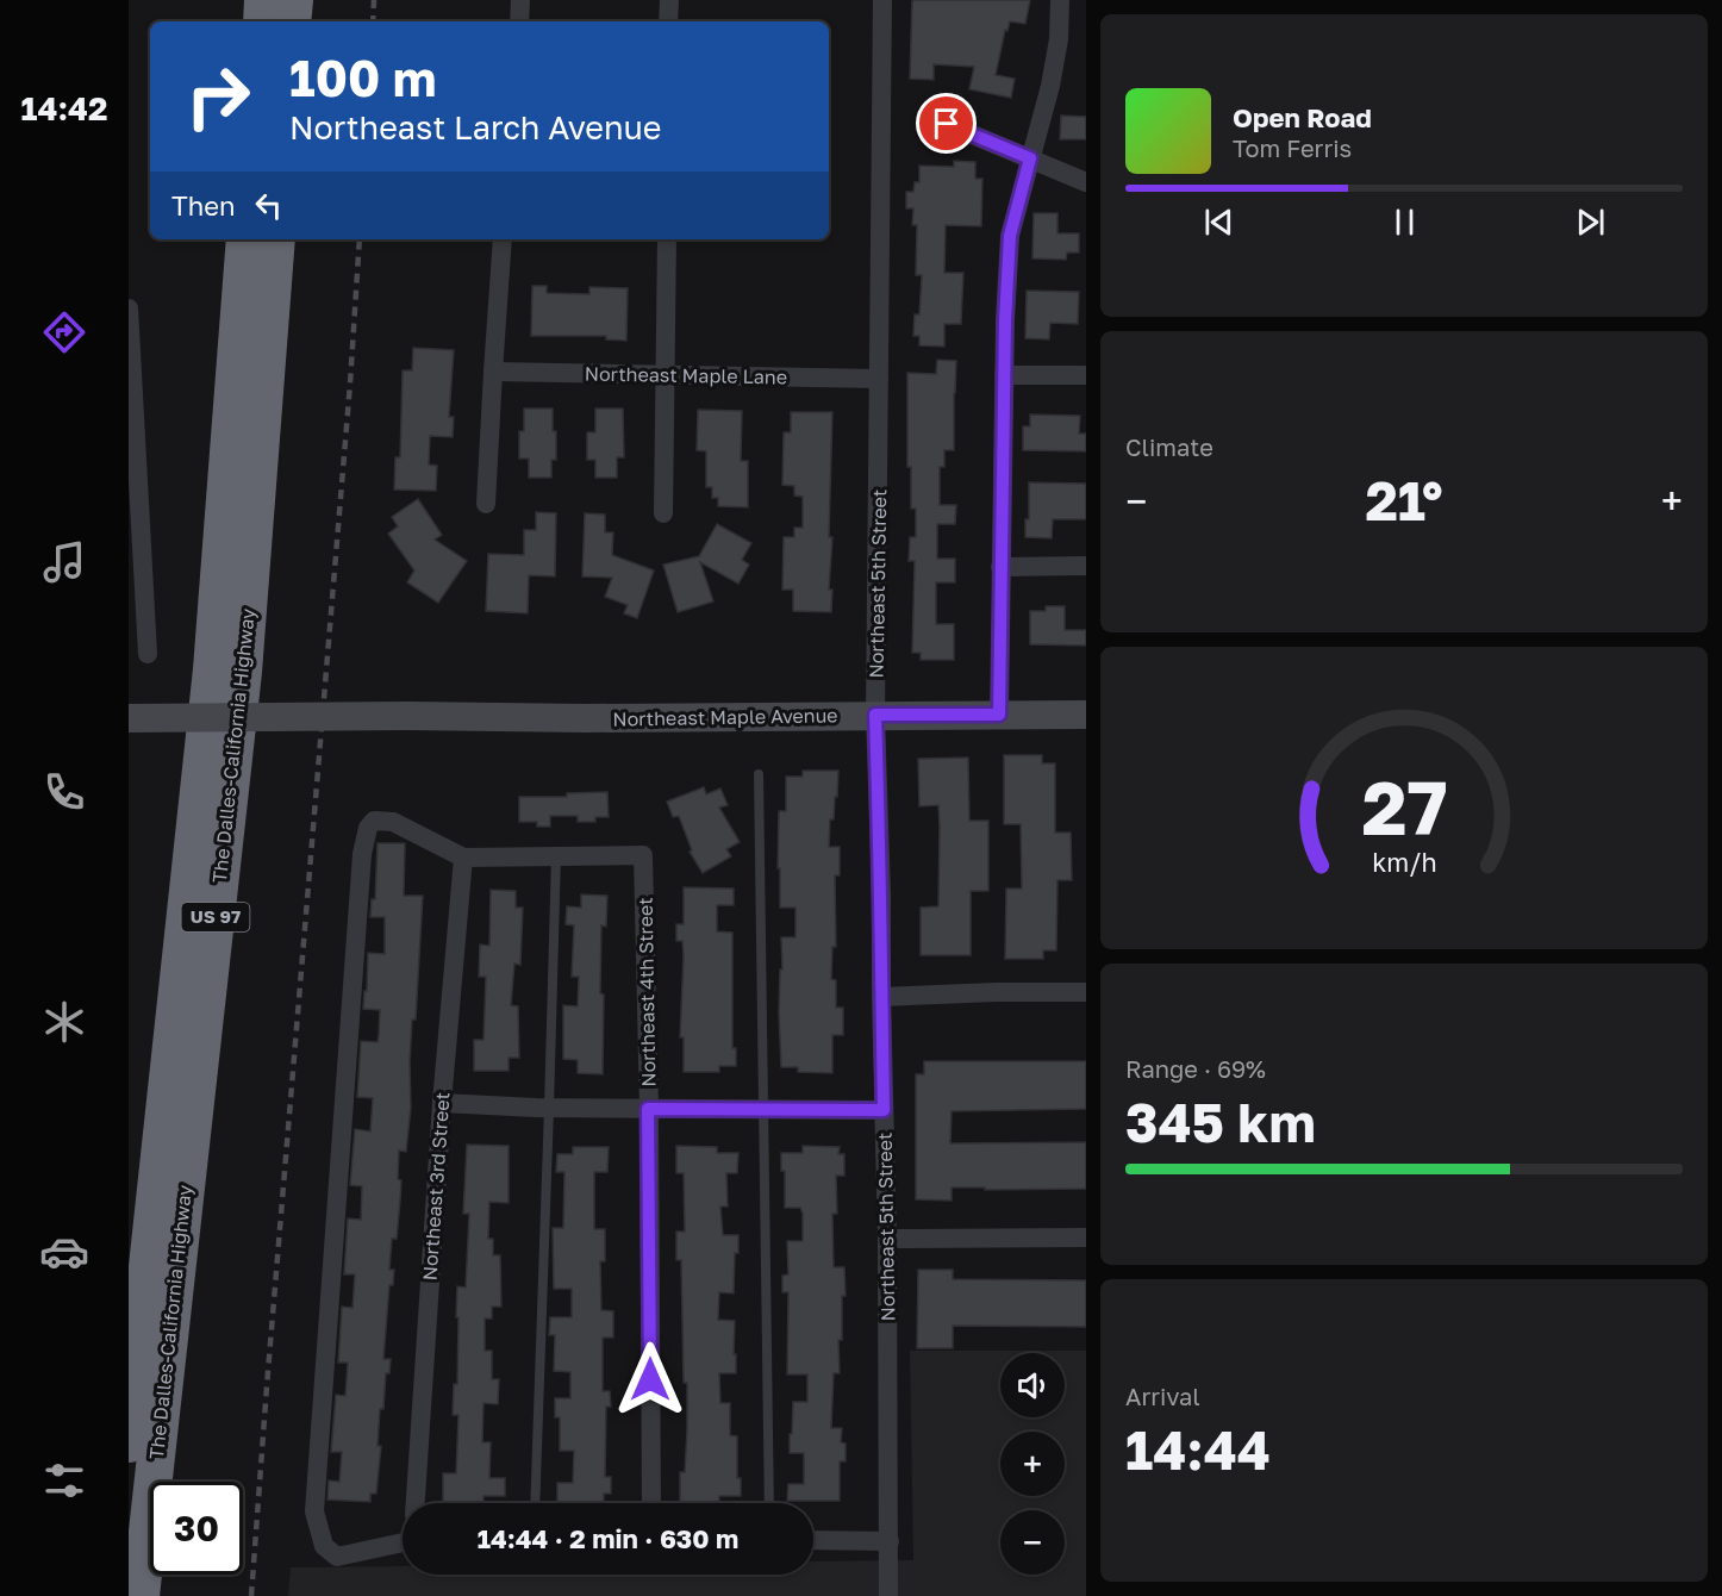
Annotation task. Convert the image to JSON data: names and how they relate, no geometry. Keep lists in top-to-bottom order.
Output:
{
  "streets": {
    "highway": ["The Dalles-California Highway", "US 97"],
    "main road": ["Northeast Maple Avenue"],
    "street": [
      "Northeast Maple Lane",
      "Northeast 5th Street",
      "Northeast 4th Street",
      "Northeast 3rd Street"
    ]
  },
  "crossings": [
    ["Northeast Maple Lane", "Northeast 5th Street"],
    ["Northeast 5th Street", "Northeast Maple Avenue"]
  ],
  "page": {
    "tabs": "14:42",
    "turn": ["100 m", "Northeast Larch Avenue"],
    "song": ["Open Road", "Tom Ferris"],
    "then": "Then",
    "tile": [
      "Climate",
      ["Range · 69%", "345 km"],
      ["Arrival", "14:44"]
    ],
    "heat": ["−", "21°", "+"],
    "map_buttons": ["+", "−"],
    "limit": "30",
    "trip": "14:44 · 2 min · 630 m",
    "gauge": ["27", "km/h"]
  }
}
